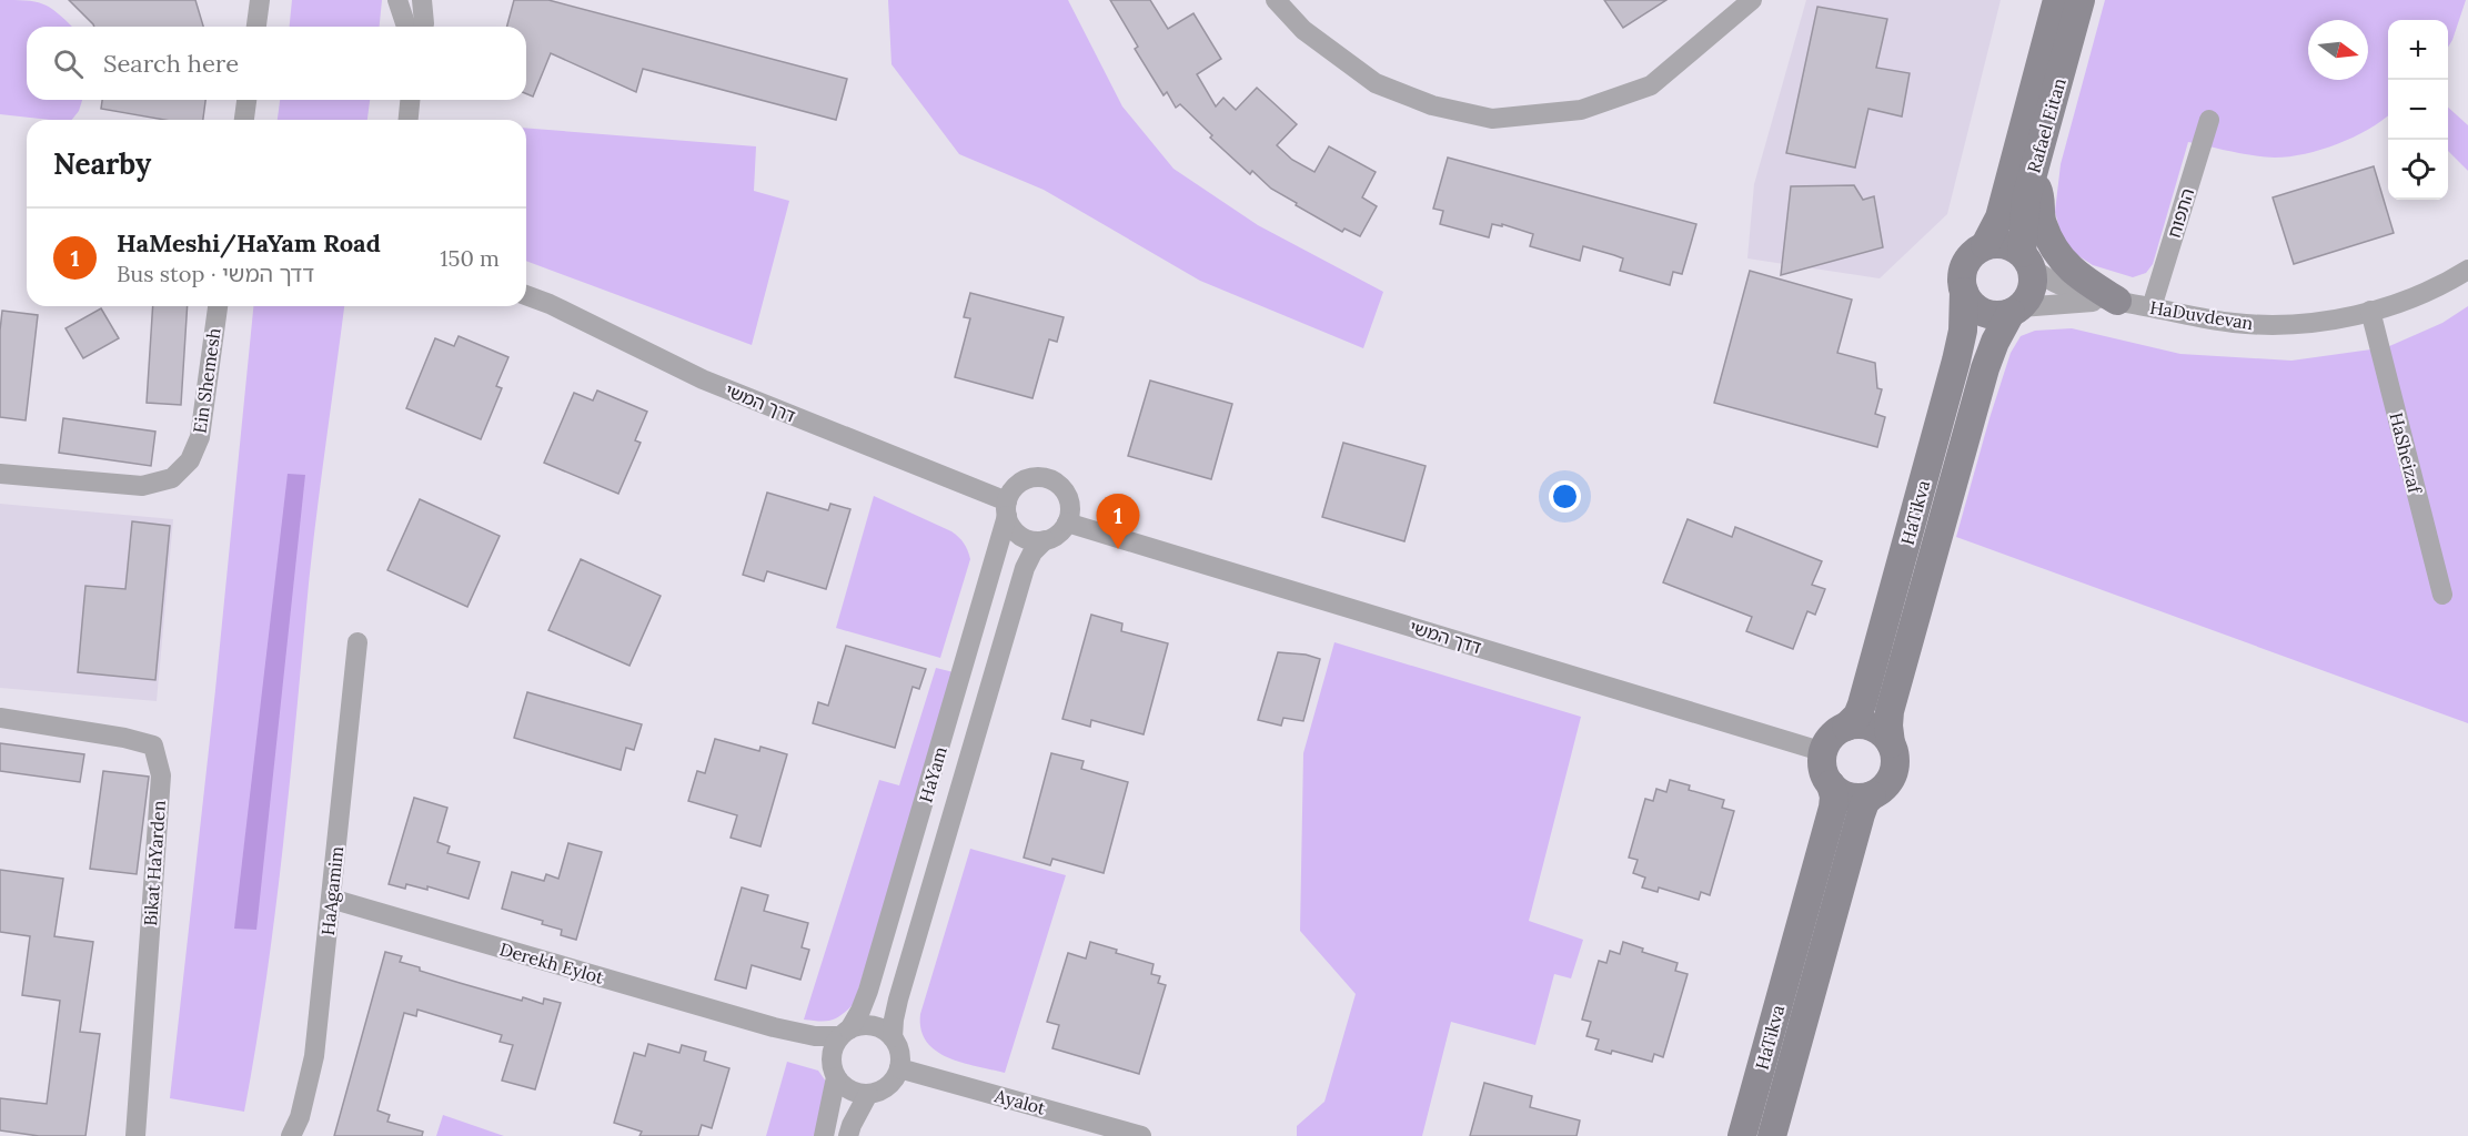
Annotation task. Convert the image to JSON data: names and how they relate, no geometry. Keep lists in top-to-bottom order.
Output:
{
  "streets": {
    "street": [
      "Rafael Eitan",
      "התפוח",
      "HaDuvdevan",
      "Ein Shemesh",
      "דרך המשי",
      "HaSheizaf",
      "HaTikva",
      "דדך המשי",
      "HaYam",
      "Bikat HaYarden",
      "HaAgamim",
      "Derekh Eylot",
      "Ayalot"
    ]
  },
  "crossings": [
    ["Rafael Eitan", "HaDuvdevan"],
    ["Rafael Eitan", "HaTikva"],
    ["התפוח", "HaDuvdevan"],
    ["HaDuvdevan", "HaSheizaf"],
    ["HaDuvdevan", "HaTikva"],
    ["דרך המשי", "דדך המשי"],
    ["דרך המשי", "HaYam"],
    ["HaTikva", "דדך המשי"],
    ["דדך המשי", "HaYam"],
    ["HaYam", "Ayalot"],
    ["HaAgamim", "Derekh Eylot"]
  ],
  "north": "right",
  "page": {
    "map_buttons": ["+", "−"],
    "search": "Search here",
    "heading": "Nearby",
    "list": [
      {
        "mark": "1",
        "name": "HaMeshi/HaYam Road",
        "note": "Bus stop · דדך המשי",
        "value": "150 m"
      }
    ],
    "pins": "1"
  }
}
